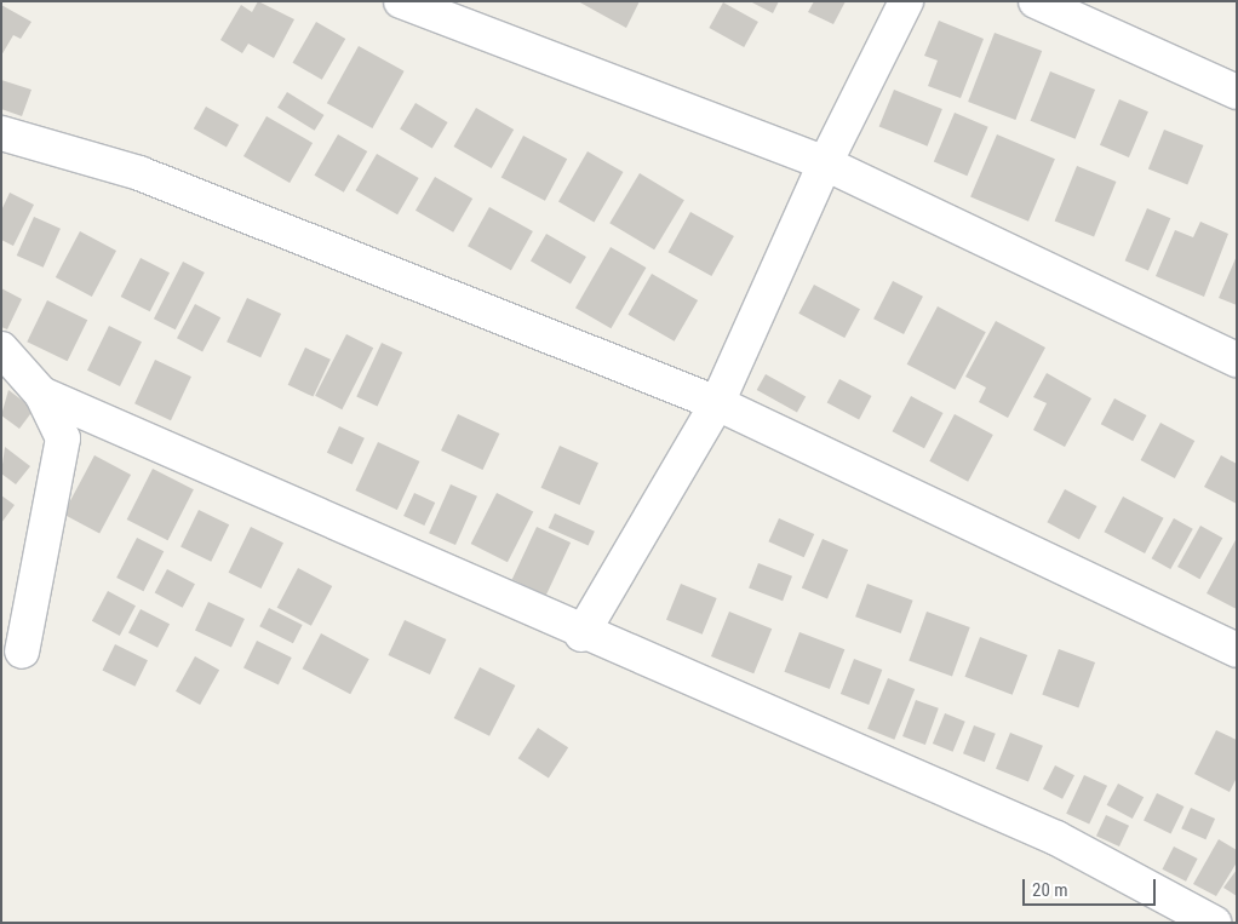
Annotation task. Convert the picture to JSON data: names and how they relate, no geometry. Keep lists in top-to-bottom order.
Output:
{
  "scale_bar": "20 m"
}
